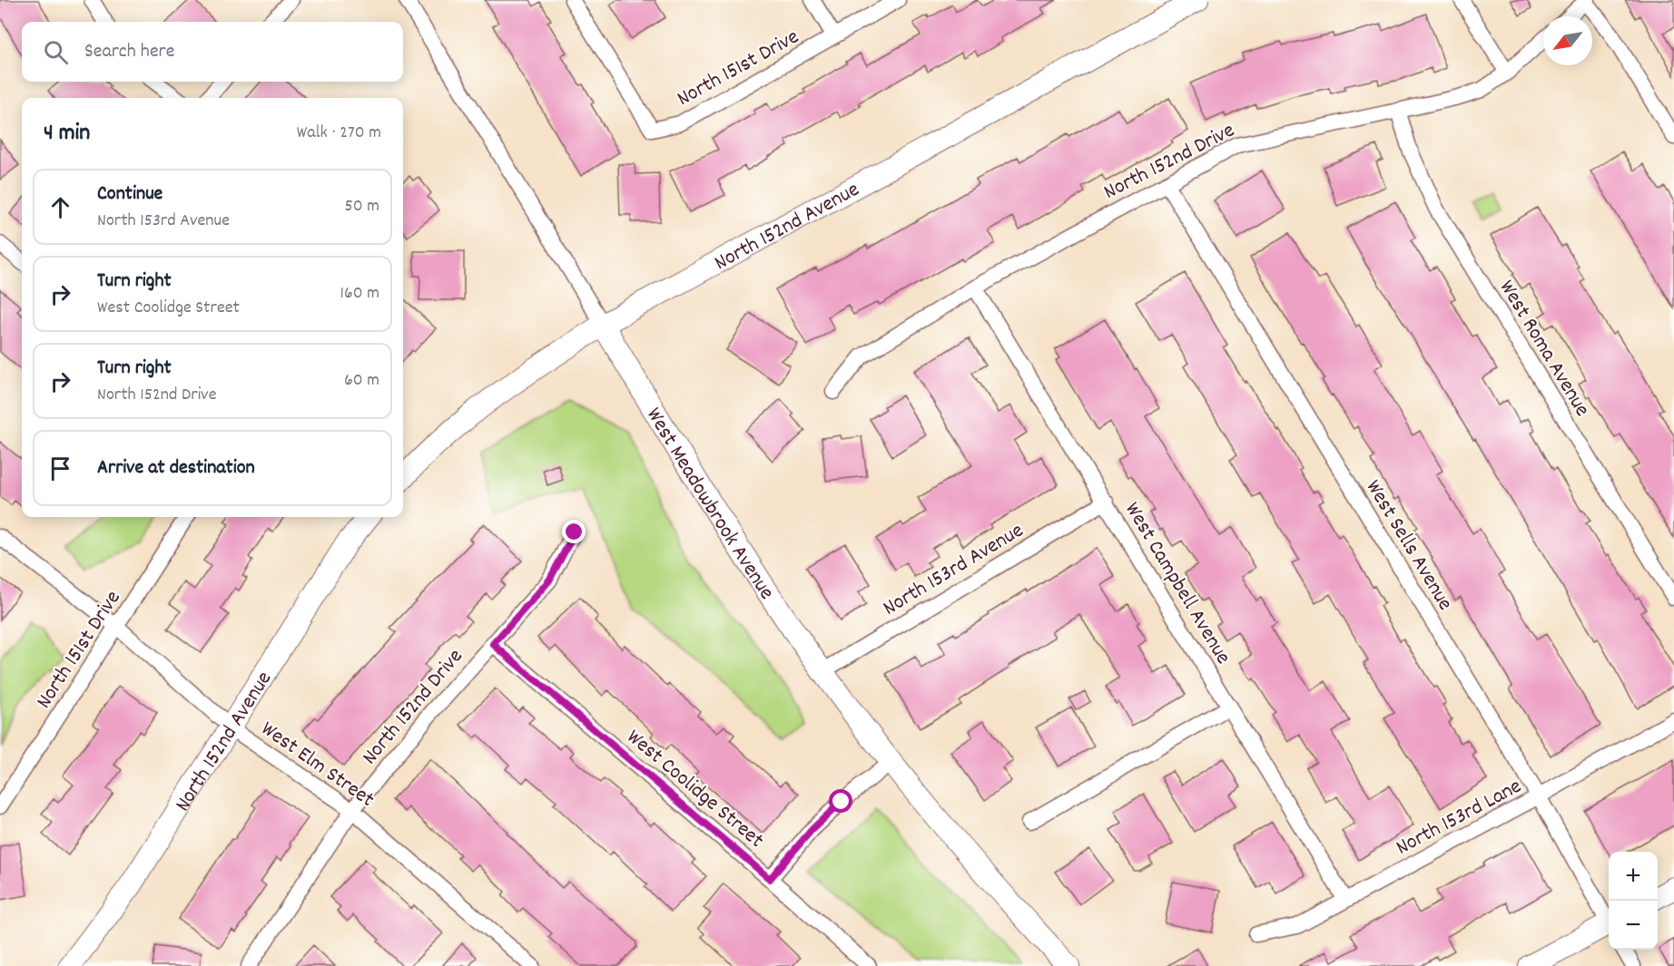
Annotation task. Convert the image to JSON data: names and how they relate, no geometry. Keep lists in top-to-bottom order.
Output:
{
  "streets": {
    "street": [
      "North 151st Drive",
      "North 152nd Drive",
      "North 152nd Avenue",
      "West Roma Avenue",
      "West Meadowbrook Avenue",
      "West Sells Avenue",
      "North 153rd Avenue",
      "West Campbell Avenue",
      "West Elm Street",
      "West Coolidge Street",
      "North 153rd Lane"
    ]
  },
  "crossings": [
    ["North 151st Drive", "West Elm Street"],
    ["North 152nd Drive", "West Roma Avenue"],
    ["North 152nd Drive", "West Sells Avenue"],
    ["North 152nd Drive", "West Campbell Avenue"],
    ["North 152nd Drive", "West Elm Street"],
    ["North 152nd Drive", "West Coolidge Street"],
    ["North 152nd Avenue", "West Meadowbrook Avenue"],
    ["North 152nd Avenue", "West Elm Street"],
    ["West Meadowbrook Avenue", "North 153rd Avenue"],
    ["West Sells Avenue", "North 153rd Lane"],
    ["North 153rd Avenue", "West Campbell Avenue"],
    ["West Campbell Avenue", "North 153rd Lane"]
  ],
  "north": "bottom left",
  "page": {
    "search": "Search here",
    "heading": ["4 min", "Walk · 270 m"],
    "list": [
      ["Continue", "North 153rd Avenue", "50 m"],
      ["Turn right", "West Coolidge Street", "160 m"],
      ["Turn right", "North 152nd Drive", "60 m"],
      "Arrive at destination"
    ],
    "map_buttons": ["+", "−"]
  }
}
